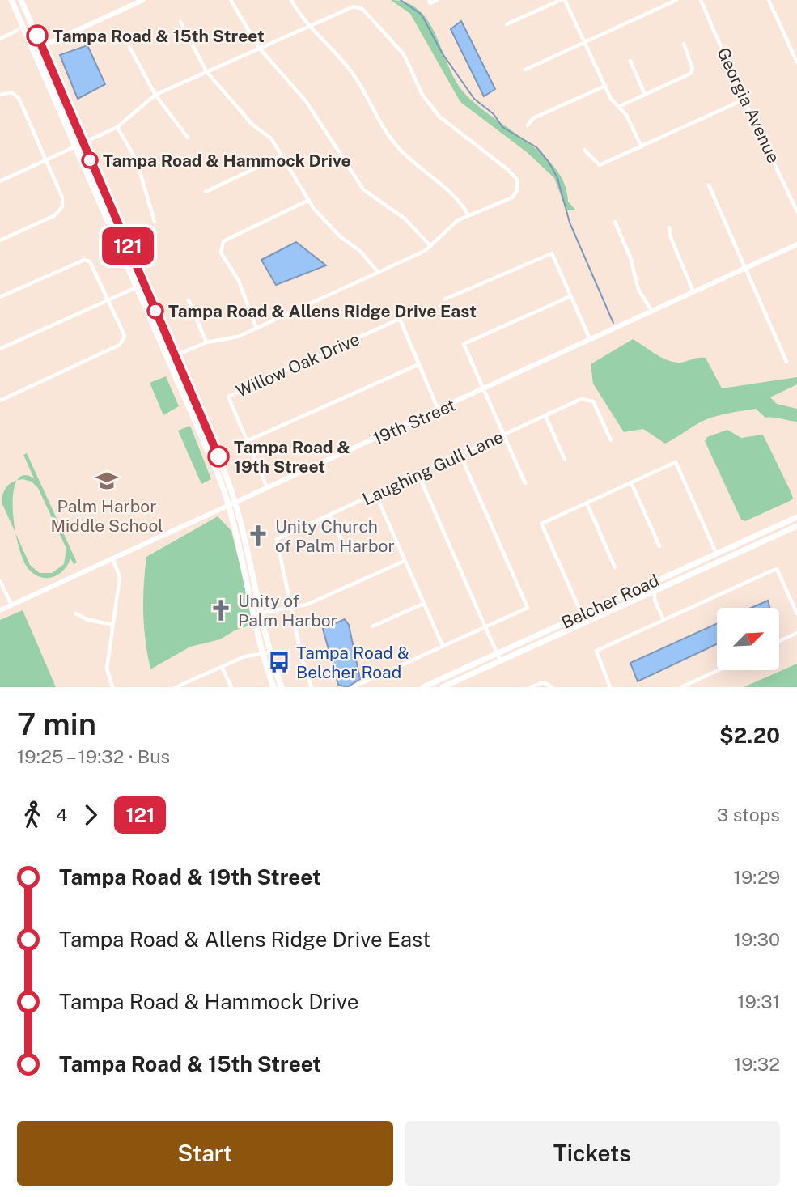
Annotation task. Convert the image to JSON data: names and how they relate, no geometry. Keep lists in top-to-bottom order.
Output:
{
  "streets": {
    "main road": ["Belcher Road"],
    "street": [
      "Georgia Avenue",
      "Willow Oak Drive",
      "19th Street",
      "Laughing Gull Lane"
    ]
  },
  "crossings": [
    ["Willow Oak Drive", "19th Street"]
  ],
  "places": {
    "other": [
      "Tampa Road & 15th Street",
      "Tampa Road & Hammock Drive",
      "Tampa Road & Allens Ridge Drive East",
      "Tampa Road & 19th Street"
    ],
    "school or university": ["Palm Harbor Middle School"],
    "church": ["Unity Church of Palm Harbor", "Unity of Palm Harbor"],
    "bus stop": ["Tampa Road & Belcher Road"]
  },
  "lines": ["bus line 121"],
  "north": "top right",
  "page": {
    "on_map": "121",
    "heading": ["7 min", "19:25 – 19:32 · Bus", "$2.20"],
    "legs": ["4", "121", "3 stops"],
    "list": [
      {
        "name": "Tampa Road & 19th Street",
        "value": "19:29"
      },
      {
        "name": "Tampa Road & Allens Ridge Drive East",
        "value": "19:30"
      },
      {
        "name": "Tampa Road & Hammock Drive",
        "value": "19:31"
      },
      {
        "name": "Tampa Road & 15th Street",
        "value": "19:32"
      }
    ],
    "buttons": ["Start", "Tickets"]
  }
}
